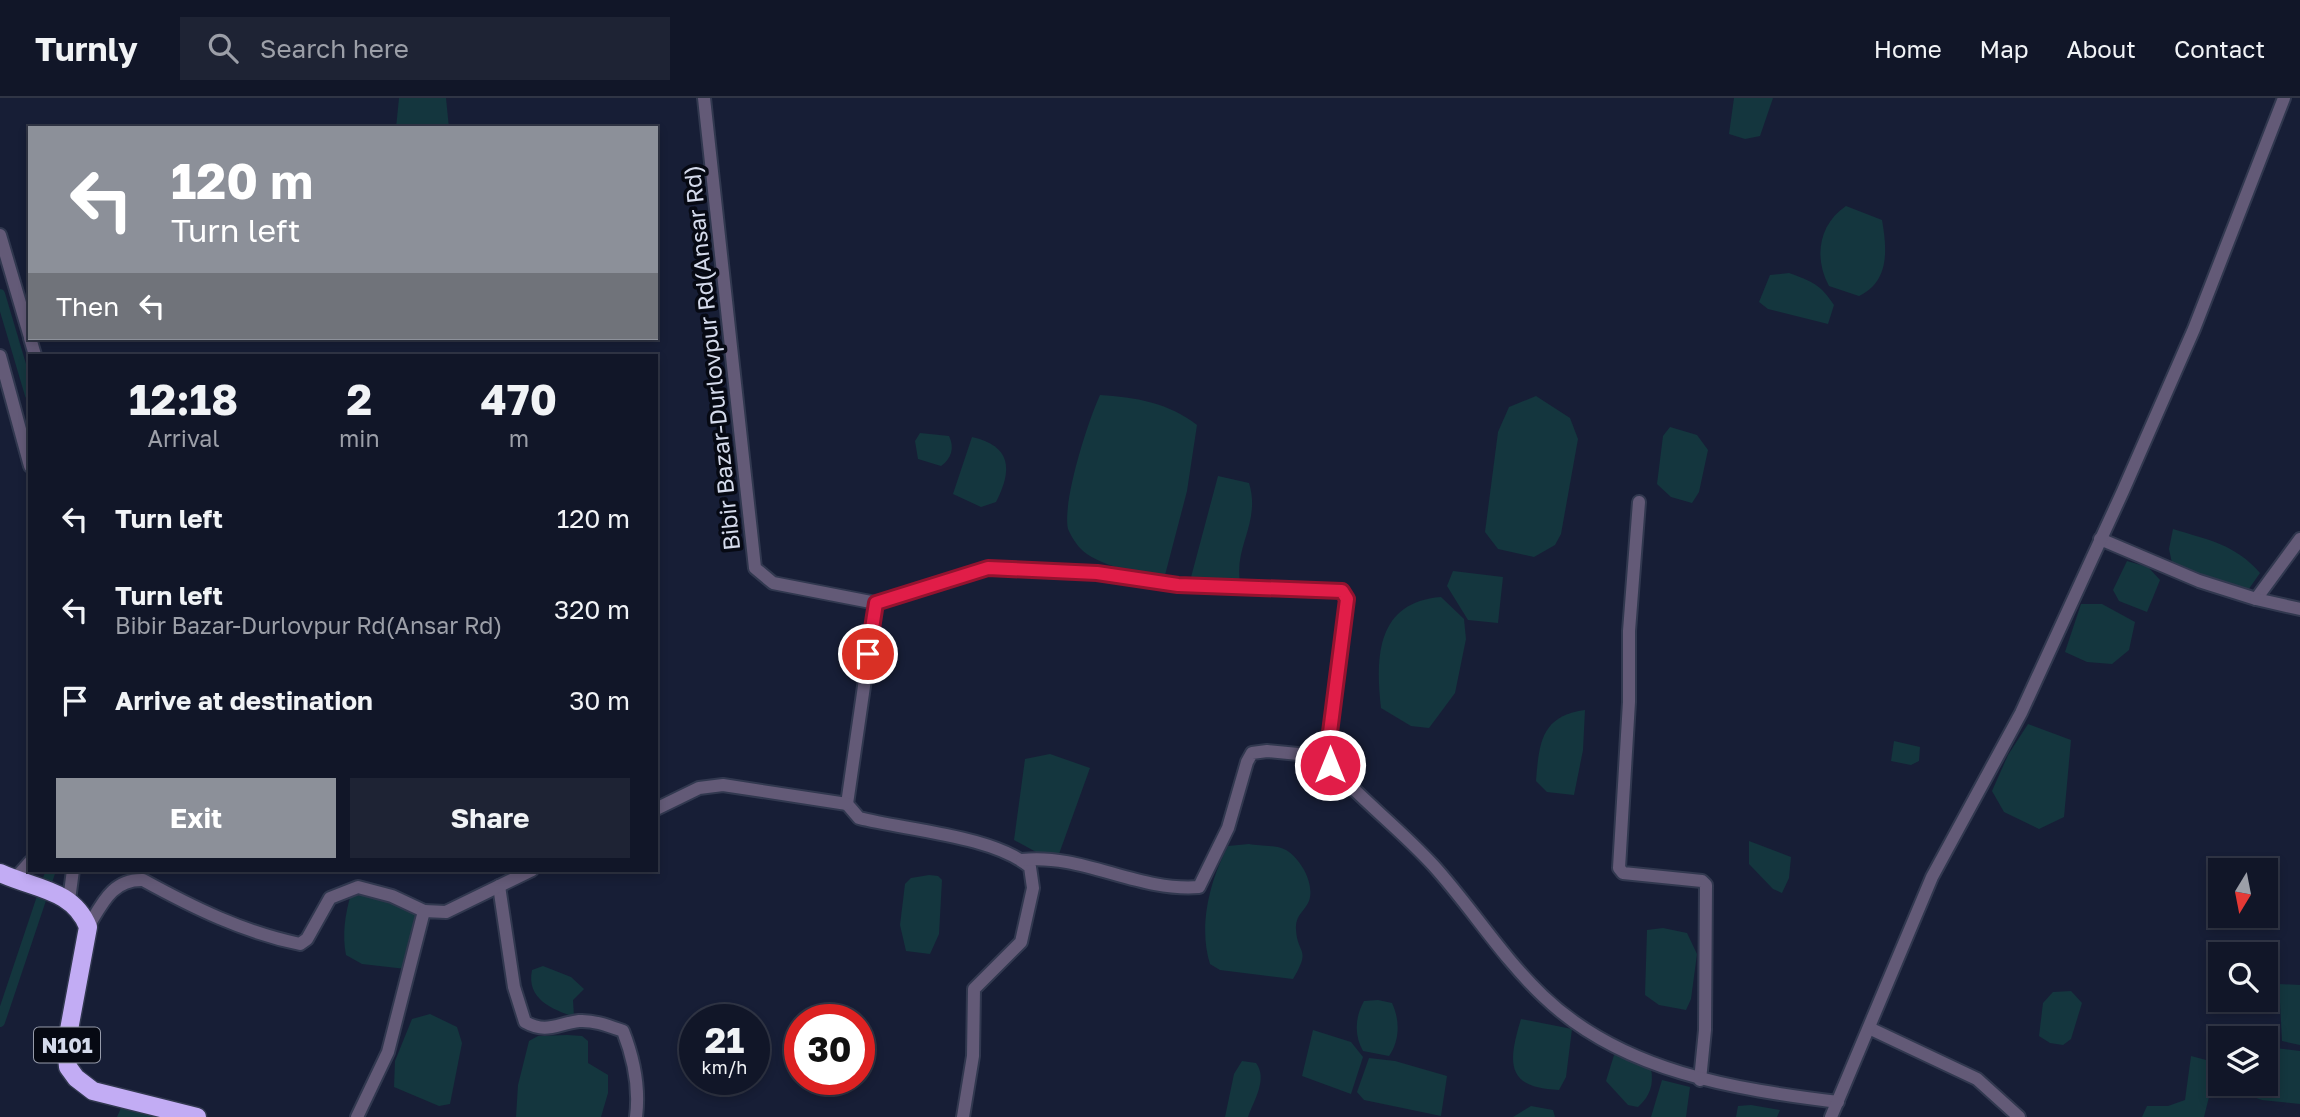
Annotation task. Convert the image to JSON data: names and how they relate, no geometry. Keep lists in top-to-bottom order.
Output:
{
  "streets": {
    "highway": ["N101"],
    "street": ["Bibir Bazar-Durlovpur Rd(Ansar Rd)"]
  },
  "north": "bottom",
  "page": {
    "header": "Turnly",
    "search": "Search here",
    "nav": [
      "Home",
      "Map",
      "About",
      "Contact"
    ],
    "turn": ["120 m", "Turn left"],
    "then": "Then",
    "eta": [
      "12:18",
      "Arrival",
      "2",
      "min",
      "470",
      "m"
    ],
    "list": [
      {
        "name": "Turn left",
        "value": "120 m"
      },
      {
        "name": "Turn left",
        "note": "Bibir Bazar-Durlovpur Rd(Ansar Rd)",
        "value": "320 m"
      },
      {
        "name": "Arrive at destination",
        "value": "30 m"
      }
    ],
    "buttons": ["Exit", "Share"],
    "speed": "21 km/h",
    "limit": "30"
  }
}
